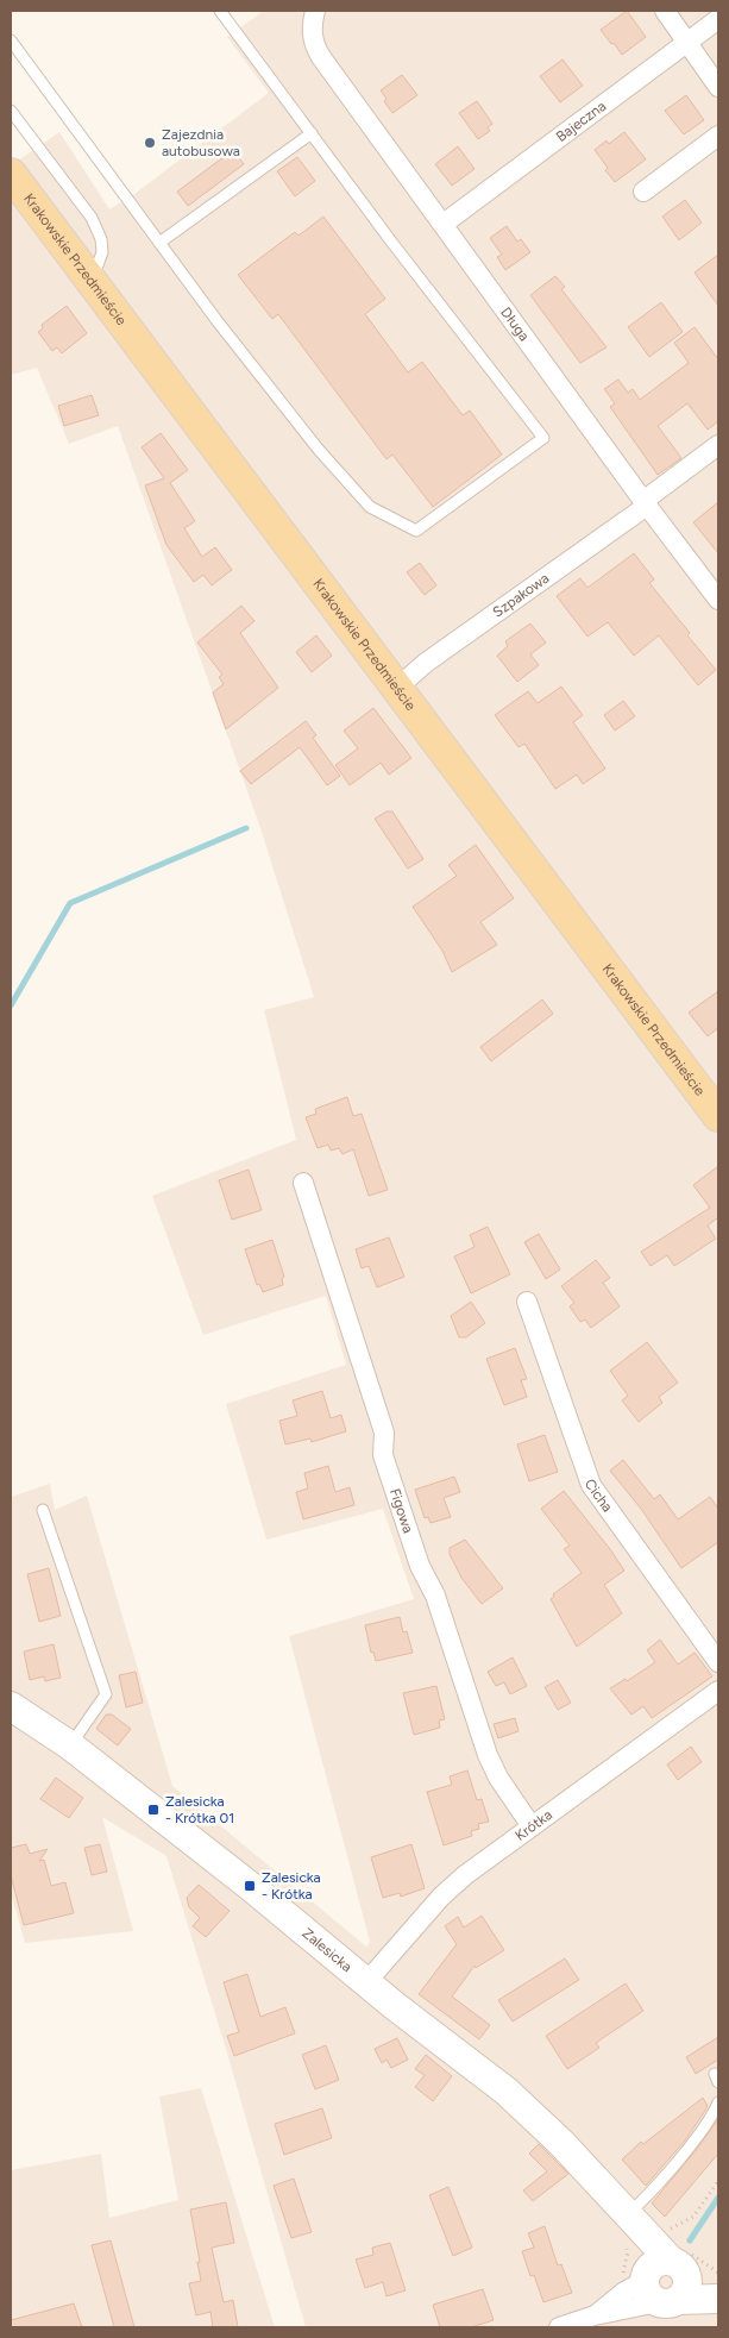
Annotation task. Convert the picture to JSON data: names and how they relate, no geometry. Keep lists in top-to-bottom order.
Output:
{
  "streets": {
    "main road": ["Krakowskie Przedmieście"],
    "street": [
      "Bajeczna",
      "Długa",
      "Szpakowa",
      "Cicha",
      "Figowa",
      "Krótka",
      "Zalesicka"
    ]
  },
  "crossings": [
    ["Bajeczna", "Długa"],
    ["Krakowskie Przedmieście", "Szpakowa"],
    ["Długa", "Szpakowa"],
    ["Figowa", "Krótka"],
    ["Krótka", "Zalesicka"]
  ],
  "places": {
    "other": ["Zajezdnia autobusowa"],
    "transit": ["Zalesicka - Krótka 01", "Zalesicka - Krótka"]
  }
}
